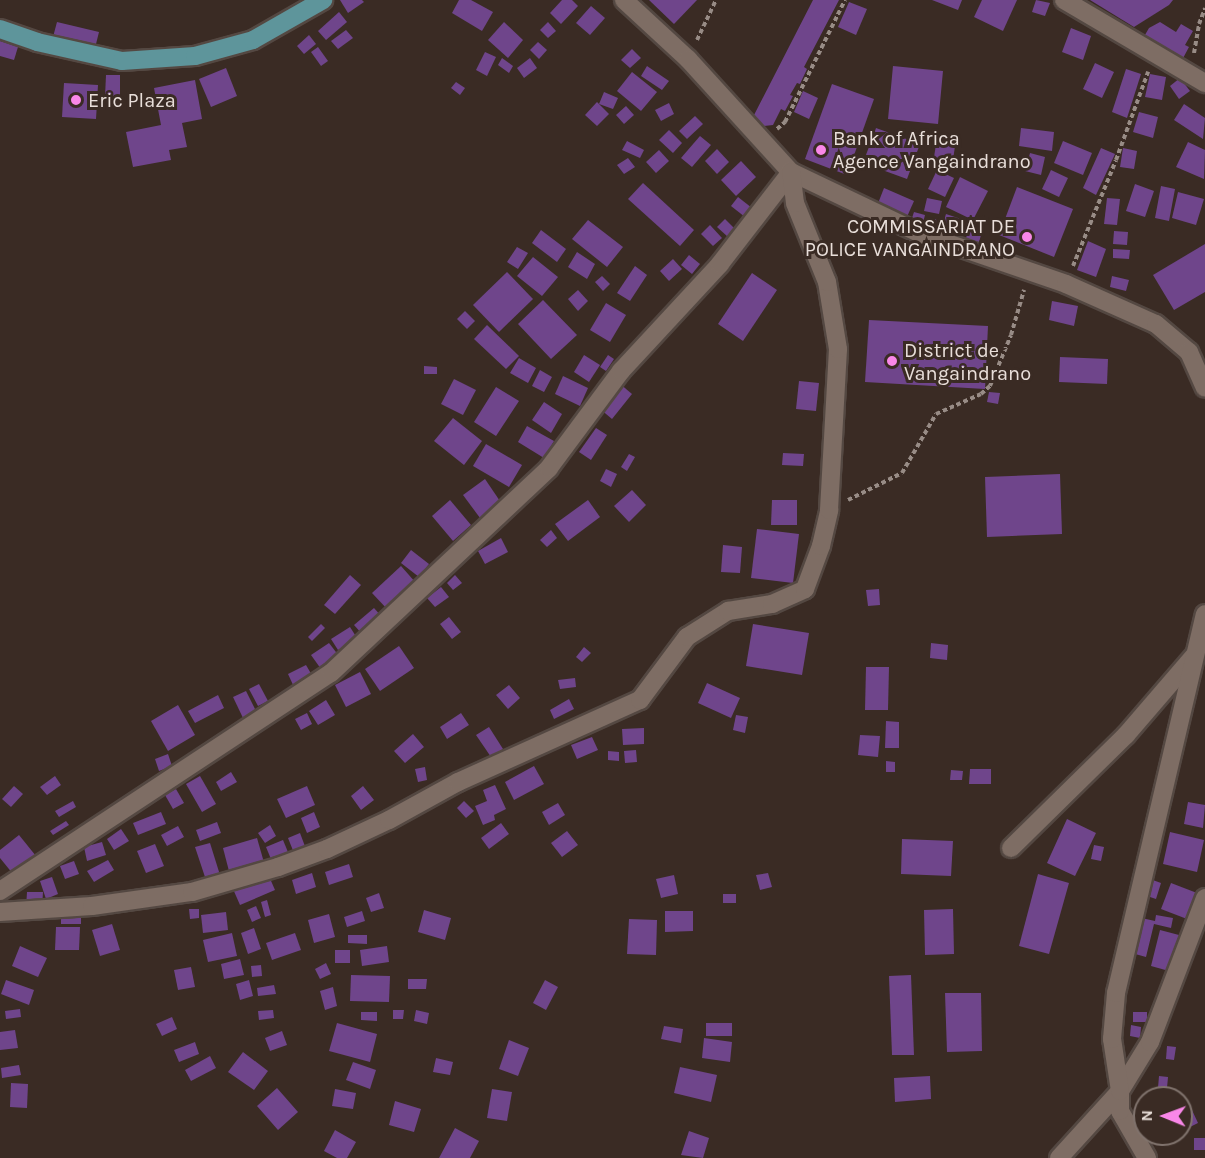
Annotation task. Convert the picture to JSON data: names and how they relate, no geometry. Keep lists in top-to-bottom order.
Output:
{
  "places": [
    "Eric Plaza",
    "Bank of Africa Agence Vangaindrano",
    "COMMISSARIAT DE POLICE VANGAINDRANO",
    "District de Vangaindrano"
  ],
  "north": "left"
}
